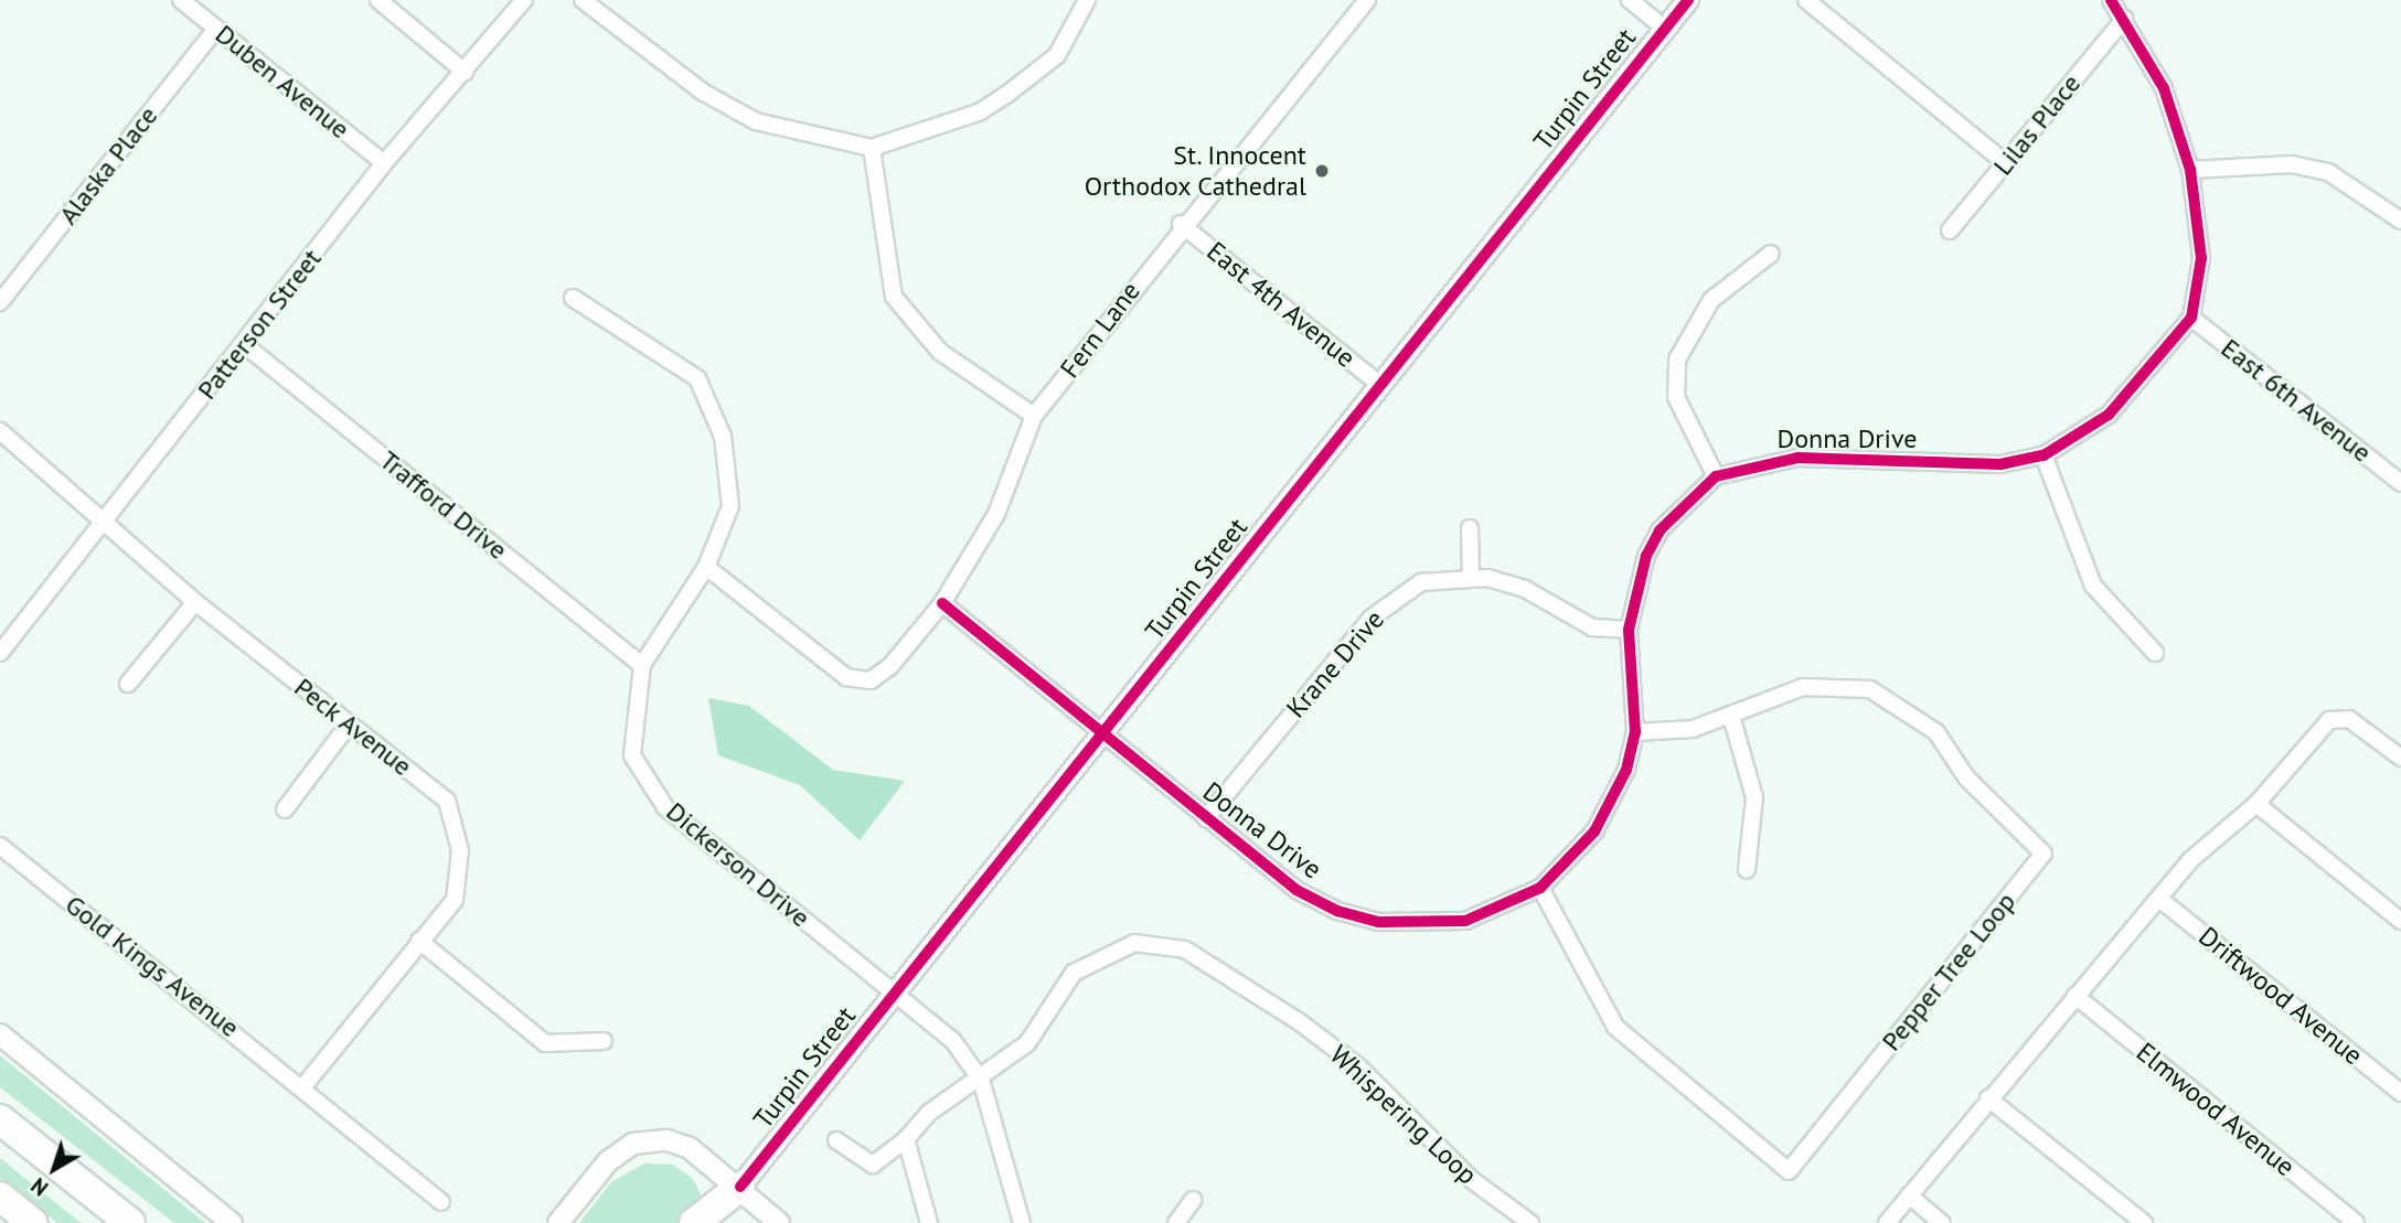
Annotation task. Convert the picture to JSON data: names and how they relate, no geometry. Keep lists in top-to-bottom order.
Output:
{
  "streets": {
    "street": [
      "Duben Avenue",
      "Turpin Street",
      "Lilas Place",
      "Alaska Place",
      "East 4th Avenue",
      "Patterson Street",
      "Fern Lane",
      "East 6th Avenue",
      "Donna Drive",
      "Trafford Drive",
      "Krane Drive",
      "Peck Avenue",
      "Dickerson Drive",
      "Gold Kings Avenue",
      "Pepper Tree Loop",
      "Driftwood Avenue",
      "Elmwood Avenue",
      "Whispering Loop"
    ]
  },
  "crossings": [
    ["Duben Avenue", "Alaska Place"],
    ["Duben Avenue", "Patterson Street"],
    ["Turpin Street", "East 4th Avenue"],
    ["Turpin Street", "Donna Drive"],
    ["Turpin Street", "Dickerson Drive"],
    ["East 4th Avenue", "Fern Lane"],
    ["Patterson Street", "Trafford Drive"],
    ["Patterson Street", "Peck Avenue"],
    ["Fern Lane", "Donna Drive"],
    ["Fern Lane", "Dickerson Drive"],
    ["East 6th Avenue", "Donna Drive"],
    ["Donna Drive", "Krane Drive"],
    ["Donna Drive", "Pepper Tree Loop"],
    ["Trafford Drive", "Dickerson Drive"],
    ["Peck Avenue", "Gold Kings Avenue"],
    ["Dickerson Drive", "Whispering Loop"]
  ],
  "places": ["St. Innocent Orthodox Cathedral"],
  "north": "bottom left"
}
